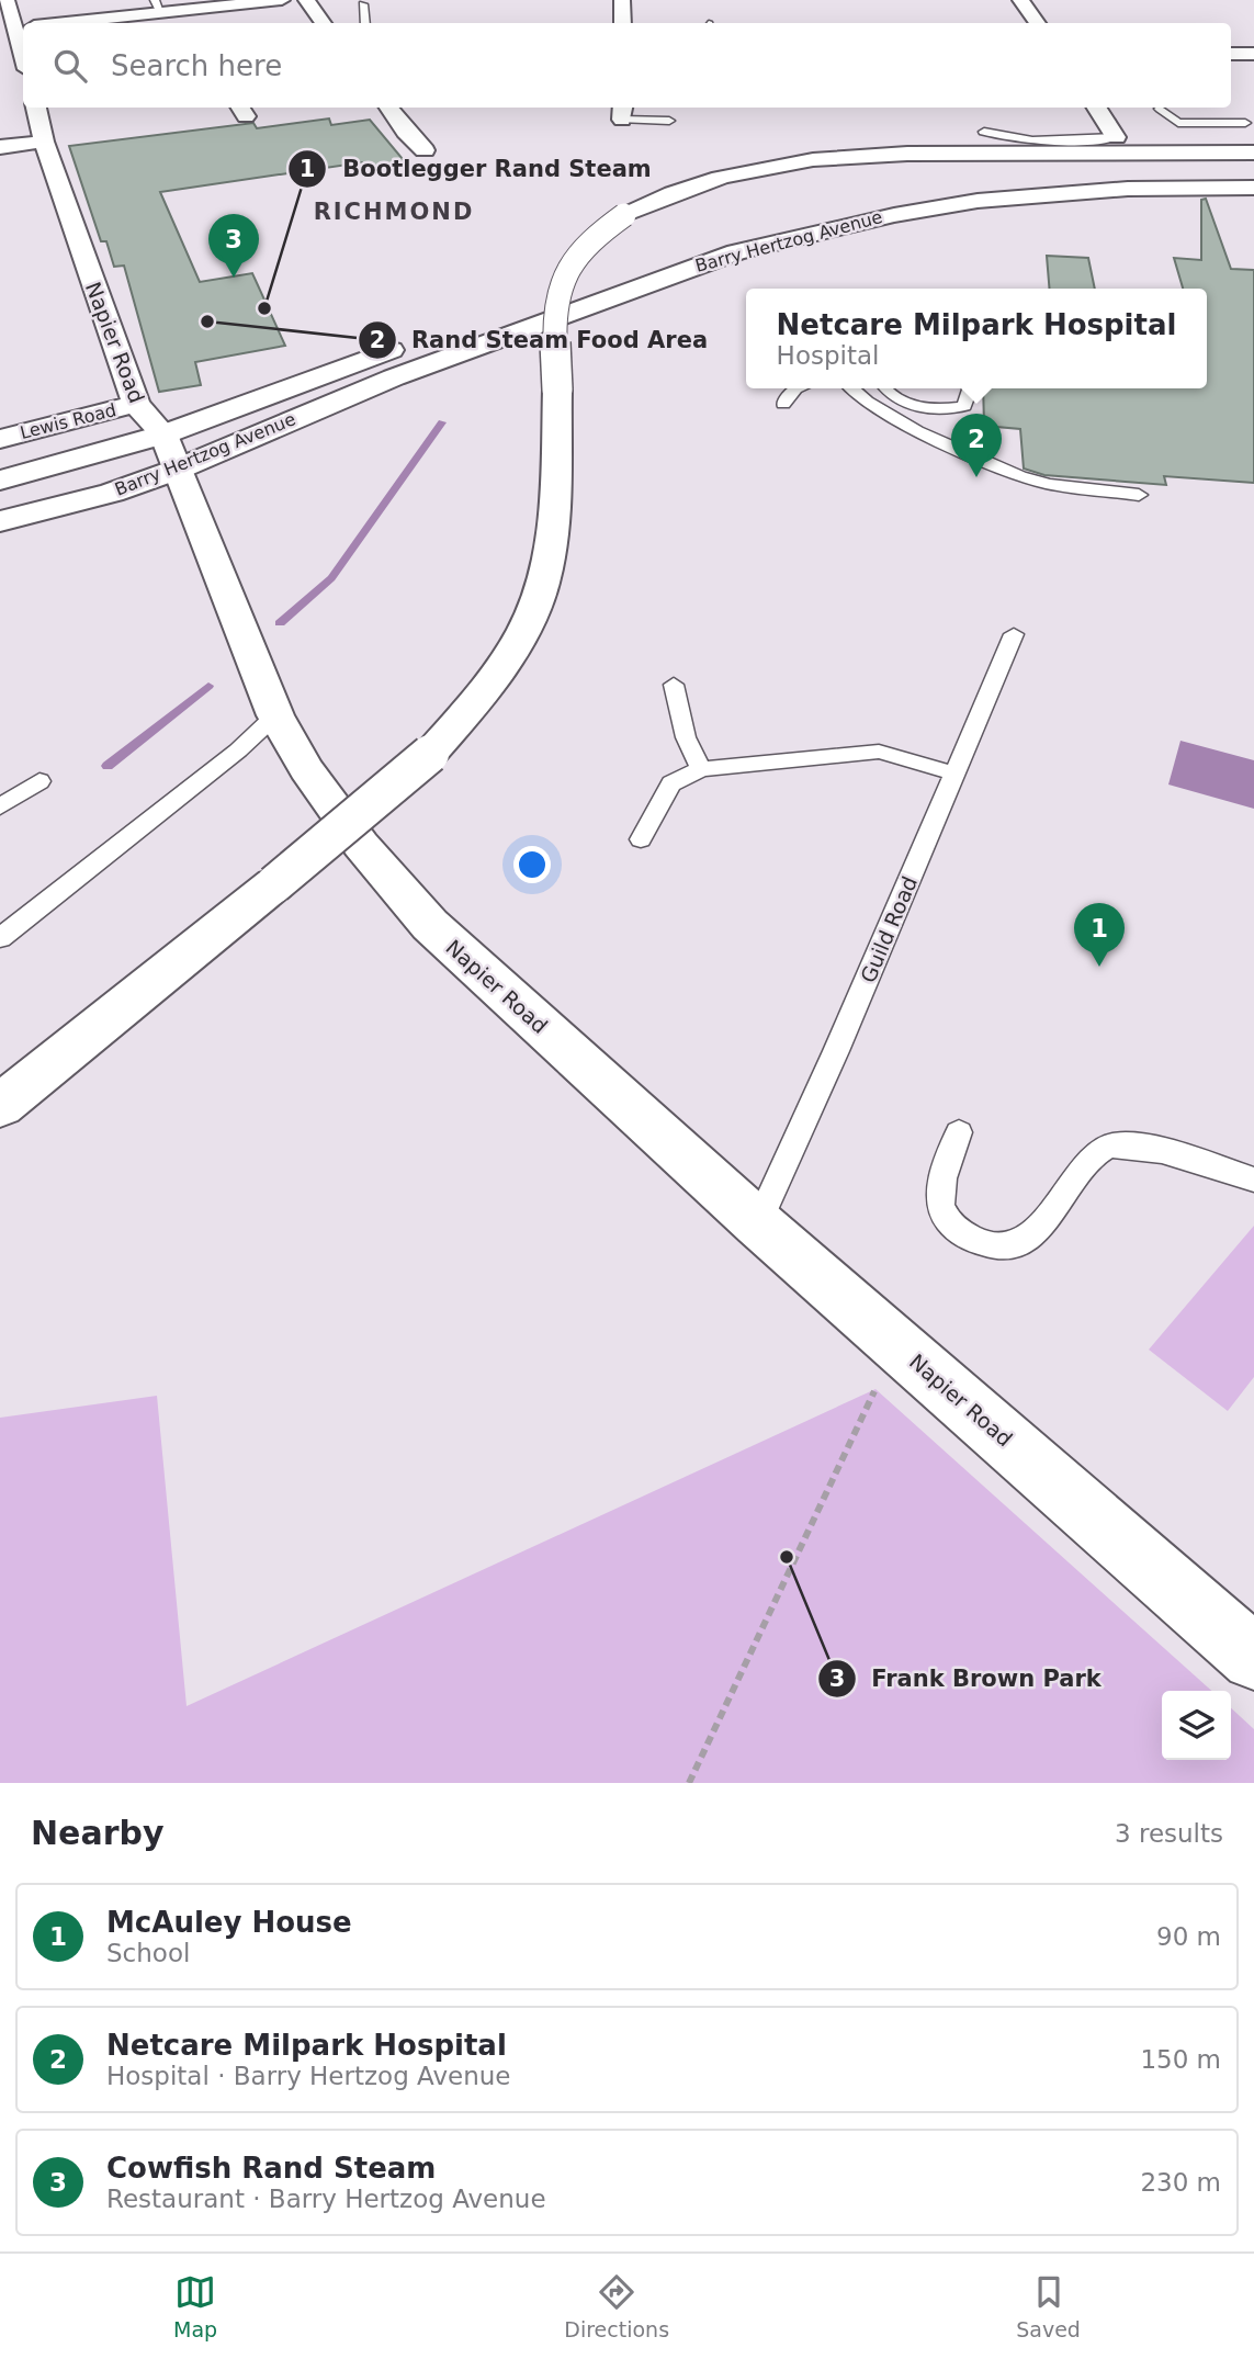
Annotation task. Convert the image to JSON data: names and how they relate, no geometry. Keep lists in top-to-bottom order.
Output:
{
  "streets": {
    "main road": ["Barry Hertzog Avenue", "Napier Road", "Lewis Road"],
    "lane": ["Guild Road"]
  },
  "crossings": [
    ["Barry Hertzog Avenue", "Napier Road"],
    ["Napier Road", "Lewis Road"],
    ["Napier Road", "Guild Road"]
  ],
  "districts": ["RICHMOND"],
  "places": ["Bootlegger Rand Steam", "Rand Steam Food Area", "Frank Brown Park"],
  "page": {
    "search": "Search here",
    "pins": ["3", "2", "1"],
    "popup": ["Netcare Milpark Hospital", "Hospital"],
    "heading": ["Nearby", "3 results"],
    "list": [
      {
        "mark": "1",
        "name": "McAuley House",
        "note": "School",
        "value": "90 m"
      },
      {
        "mark": "2",
        "name": "Netcare Milpark Hospital",
        "note": "Hospital · Barry Hertzog Avenue",
        "value": "150 m"
      },
      {
        "mark": "3",
        "name": "Cowfish Rand Steam",
        "note": "Restaurant · Barry Hertzog Avenue",
        "value": "230 m"
      }
    ],
    "nav": ["Map", "Directions", "Saved"]
  }
}
